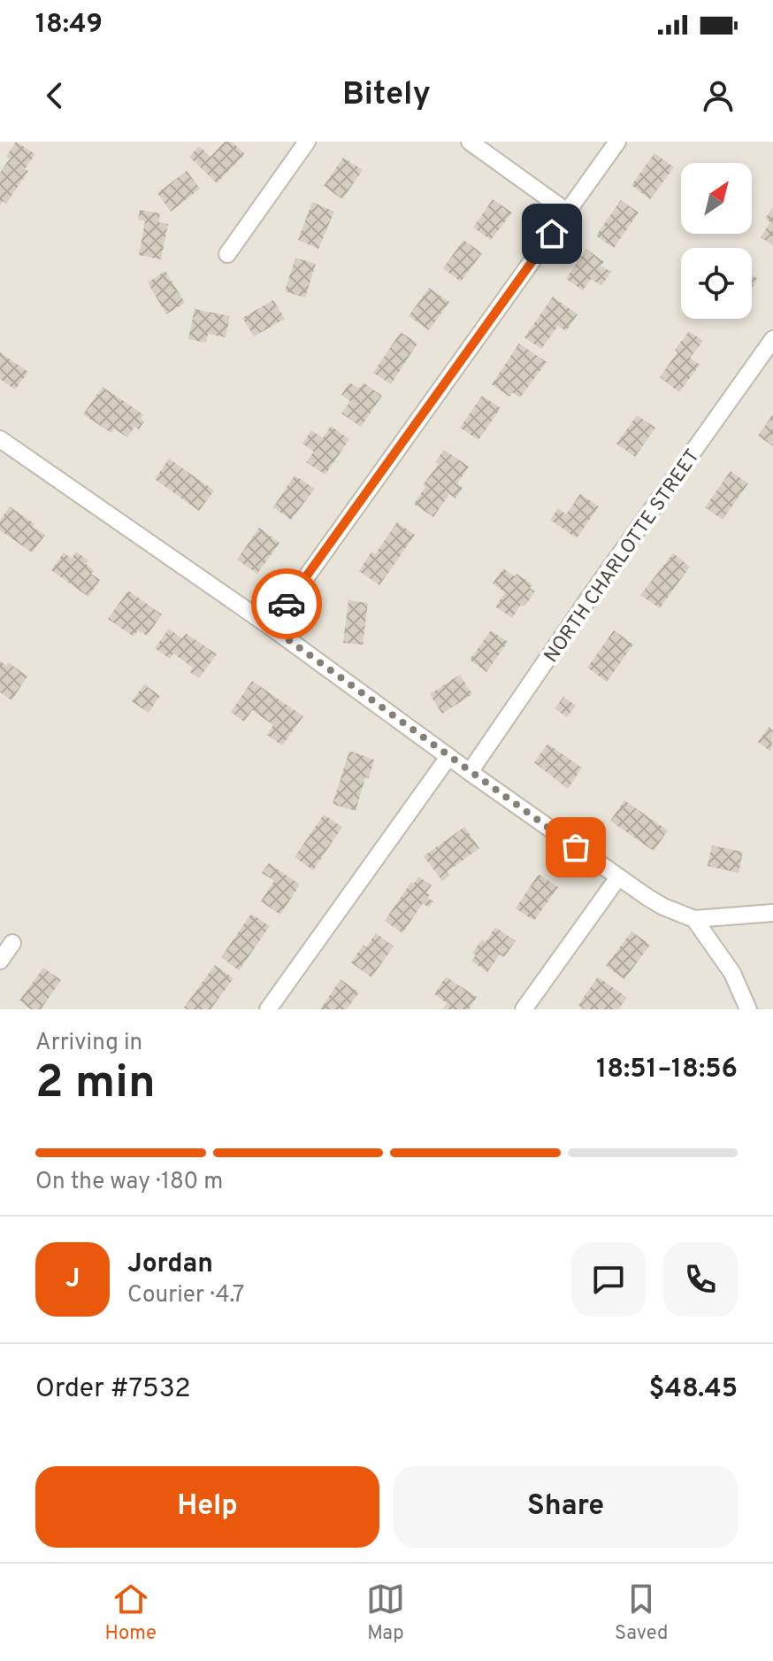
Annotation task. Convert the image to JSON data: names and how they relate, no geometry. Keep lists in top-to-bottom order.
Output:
{
  "streets": {
    "street": ["NORTH CHARLOTTE STREET"]
  },
  "north": "top right",
  "page": {
    "status": "18:49",
    "header": "Bitely",
    "heading": ["2 min", "Arriving in", "18:51–18:56"],
    "panel": [
      "Jordan",
      "Courier · 4.7",
      "Order #7532",
      "$48.45"
    ],
    "bar": "On the way · 180 m",
    "round": "J",
    "buttons": ["Help", "Share"],
    "tabs": ["Home", "Map", "Saved"]
  }
}
